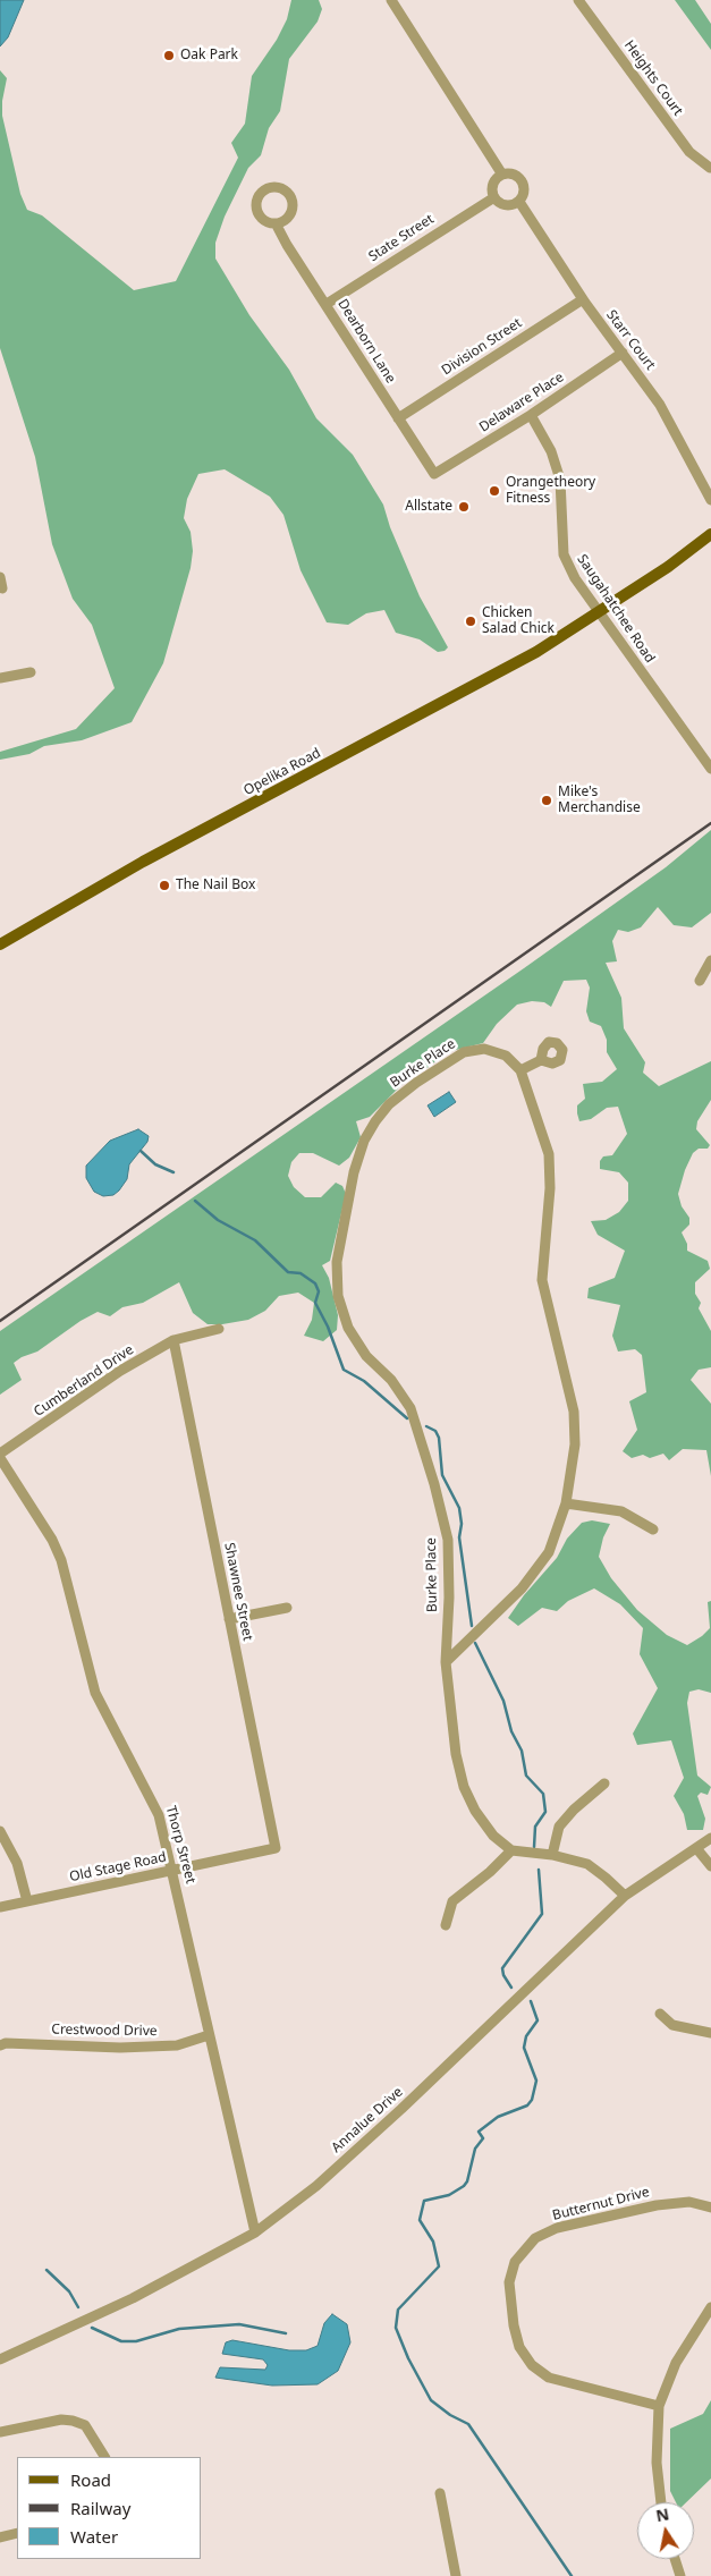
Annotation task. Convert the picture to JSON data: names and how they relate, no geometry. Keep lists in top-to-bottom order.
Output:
{
  "streets": {
    "main road": ["Opelika Road"],
    "street": [
      "Heights Court",
      "State Street",
      "Starr Court",
      "Dearborn Lane",
      "Division Street",
      "Delaware Place",
      "Saugahatchee Road",
      "Burke Place",
      "Cumberland Drive",
      "Shawnee Street",
      "Thorp Street",
      "Old Stage Road",
      "Crestwood Drive",
      "Annalue Drive",
      "Butternut Drive"
    ]
  },
  "crossings": [
    ["State Street", "Starr Court"],
    ["State Street", "Dearborn Lane"],
    ["Starr Court", "Division Street"],
    ["Starr Court", "Delaware Place"],
    ["Dearborn Lane", "Division Street"],
    ["Dearborn Lane", "Delaware Place"],
    ["Delaware Place", "Saugahatchee Road"],
    ["Saugahatchee Road", "Opelika Road"],
    ["Cumberland Drive", "Shawnee Street"],
    ["Shawnee Street", "Old Stage Road"],
    ["Thorp Street", "Old Stage Road"],
    ["Thorp Street", "Crestwood Drive"],
    ["Thorp Street", "Annalue Drive"]
  ],
  "places": [
    "Oak Park",
    "Orangetheory Fitness",
    "Allstate",
    "Chicken Salad Chick",
    "Mike's Merchandise",
    "The Nail Box"
  ],
  "legend": ["Road", "Railway", "Water"],
  "north": "top"
}
